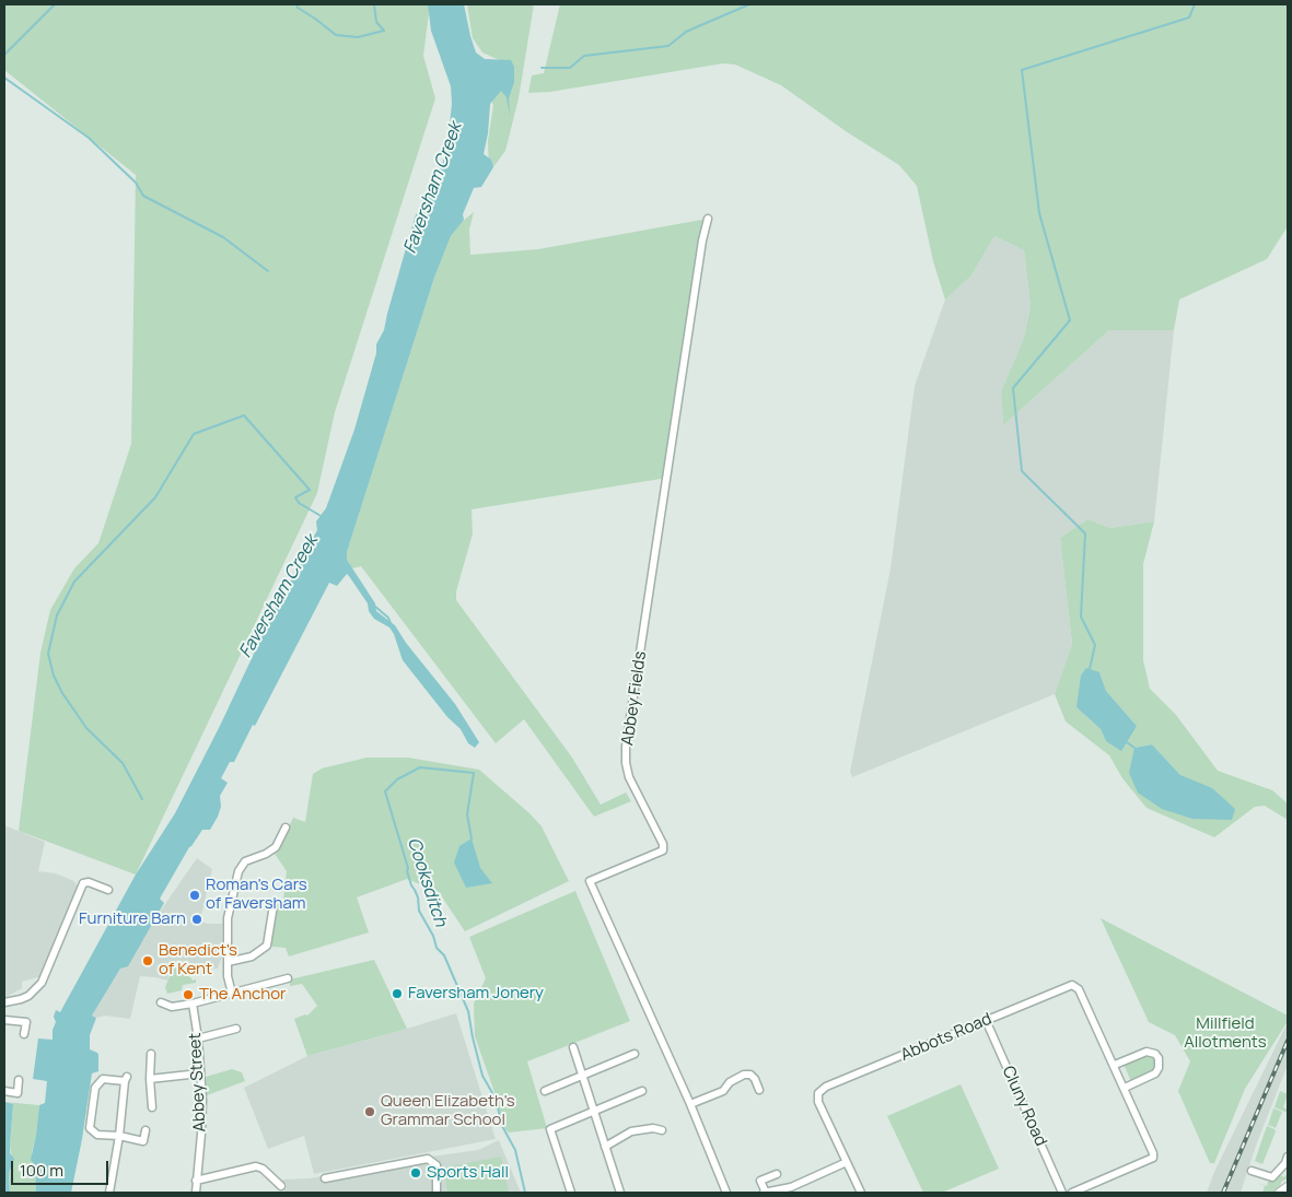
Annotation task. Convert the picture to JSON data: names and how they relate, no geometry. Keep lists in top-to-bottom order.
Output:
{
  "streets": {
    "street": [
      "Abbey Fields",
      "Abbots Road",
      "Abbey Street",
      "Cluny Road"
    ]
  },
  "crossings": [
    ["Abbots Road", "Cluny Road"]
  ],
  "water": ["Faversham Creek", "Cooksditch"],
  "parks": ["Millfield Allotments"],
  "places": [
    "Roman's Cars of Faversham",
    "Furniture Barn",
    "Benedict's of Kent",
    "Faversham Jonery",
    "The Anchor",
    "Queen Elizabeth's Grammar School",
    "Sports Hall"
  ],
  "scale_bar": "100 m"
}
